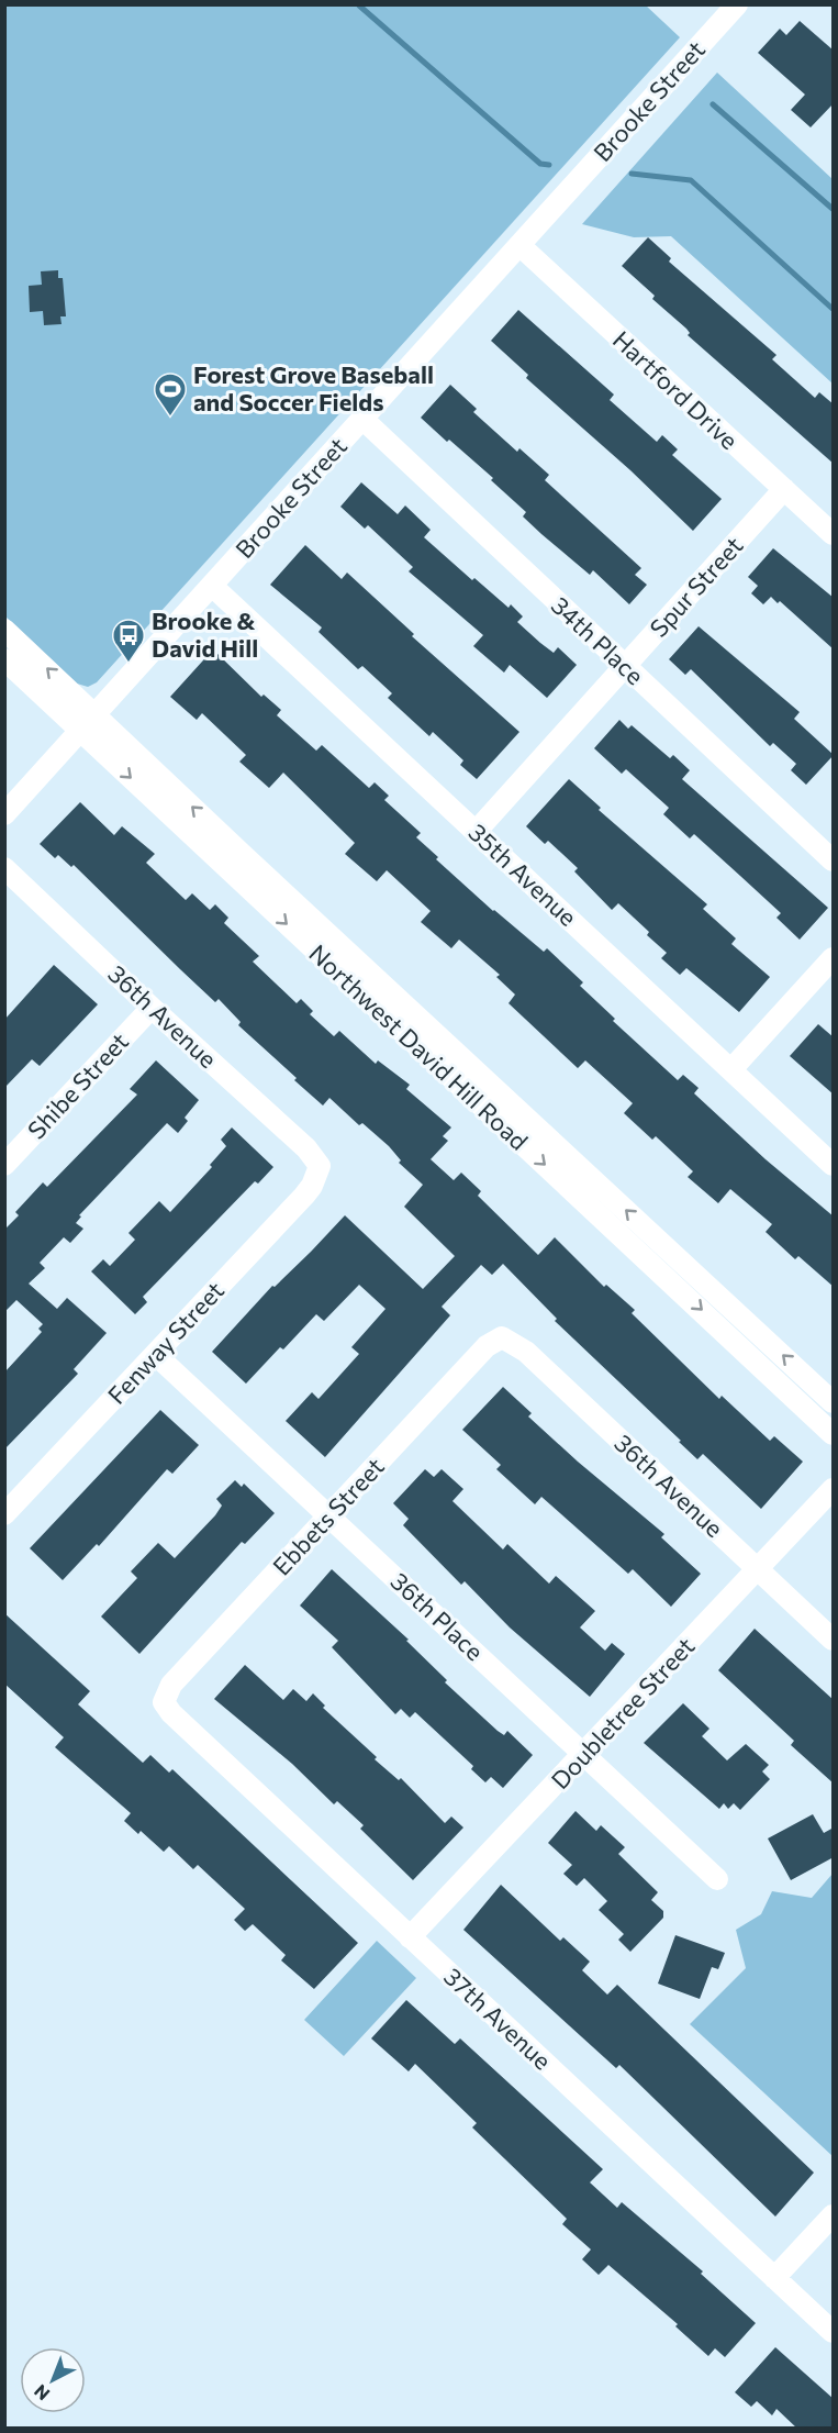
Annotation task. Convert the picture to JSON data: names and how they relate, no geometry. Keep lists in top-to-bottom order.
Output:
{
  "streets": {
    "street": [
      "Brooke Street",
      "Hartford Drive",
      "Spur Street",
      "34th Place",
      "35th Avenue",
      "36th Avenue",
      "Northwest David Hill Road",
      "Shibe Street",
      "Fenway Street",
      "Ebbets Street",
      "36th Place",
      "Doubletree Street",
      "37th Avenue"
    ]
  },
  "crossings": [
    ["Brooke Street", "Hartford Drive"],
    ["Brooke Street", "34th Place"],
    ["Brooke Street", "35th Avenue"],
    ["Brooke Street", "Northwest David Hill Road"],
    ["Hartford Drive", "Spur Street"],
    ["Spur Street", "34th Place"],
    ["Spur Street", "35th Avenue"],
    ["36th Avenue", "Shibe Street"],
    ["36th Avenue", "Fenway Street"],
    ["36th Avenue", "Ebbets Street"],
    ["36th Avenue", "Doubletree Street"],
    ["Fenway Street", "36th Place"],
    ["Ebbets Street", "36th Place"],
    ["Ebbets Street", "37th Avenue"],
    ["36th Place", "Doubletree Street"],
    ["Doubletree Street", "37th Avenue"]
  ],
  "places": {
    "sports": ["Forest Grove Baseball and Soccer Fields"],
    "bus stop": ["Brooke & David Hill"]
  },
  "north": "bottom left"
}
